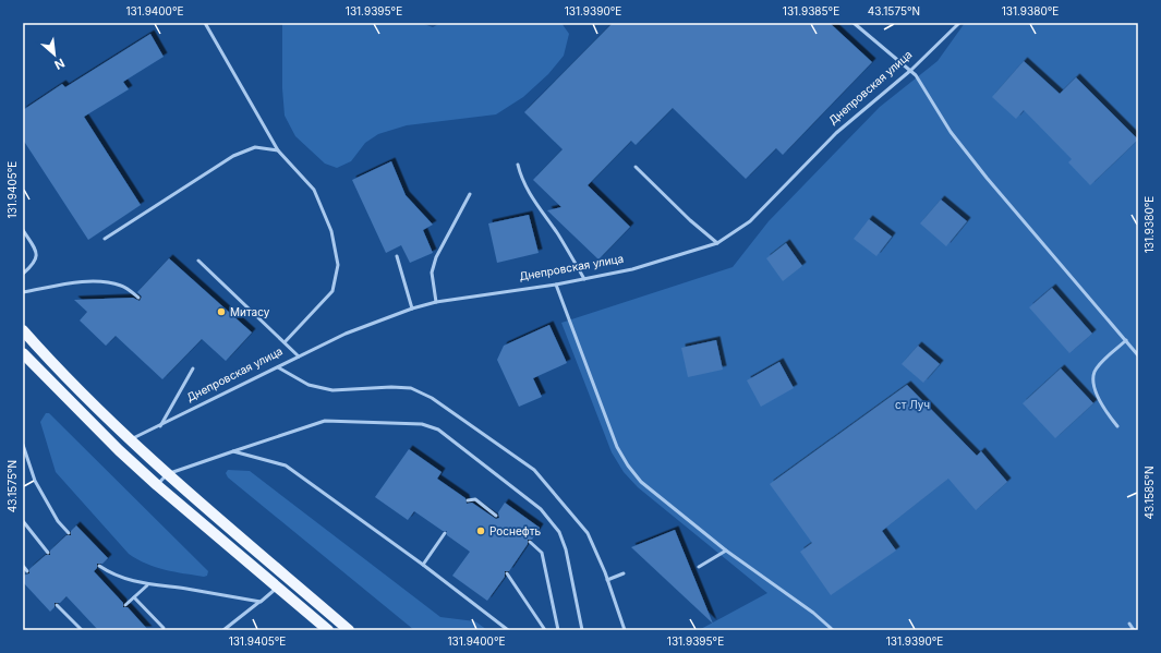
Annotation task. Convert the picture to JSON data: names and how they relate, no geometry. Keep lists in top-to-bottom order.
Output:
{
  "streets": {
    "lane": ["Днепровская улица"]
  },
  "parks": ["ст Луч"],
  "places": ["Митасу", "Роснефть"],
  "north": "bottom right",
  "coordinates": [
    "131.9400°E",
    "131.9395°E",
    "131.9390°E",
    "131.9385°E",
    "43.1575°N",
    "131.9380°E",
    "131.9405°E",
    "43.1585°N"
  ]
}
